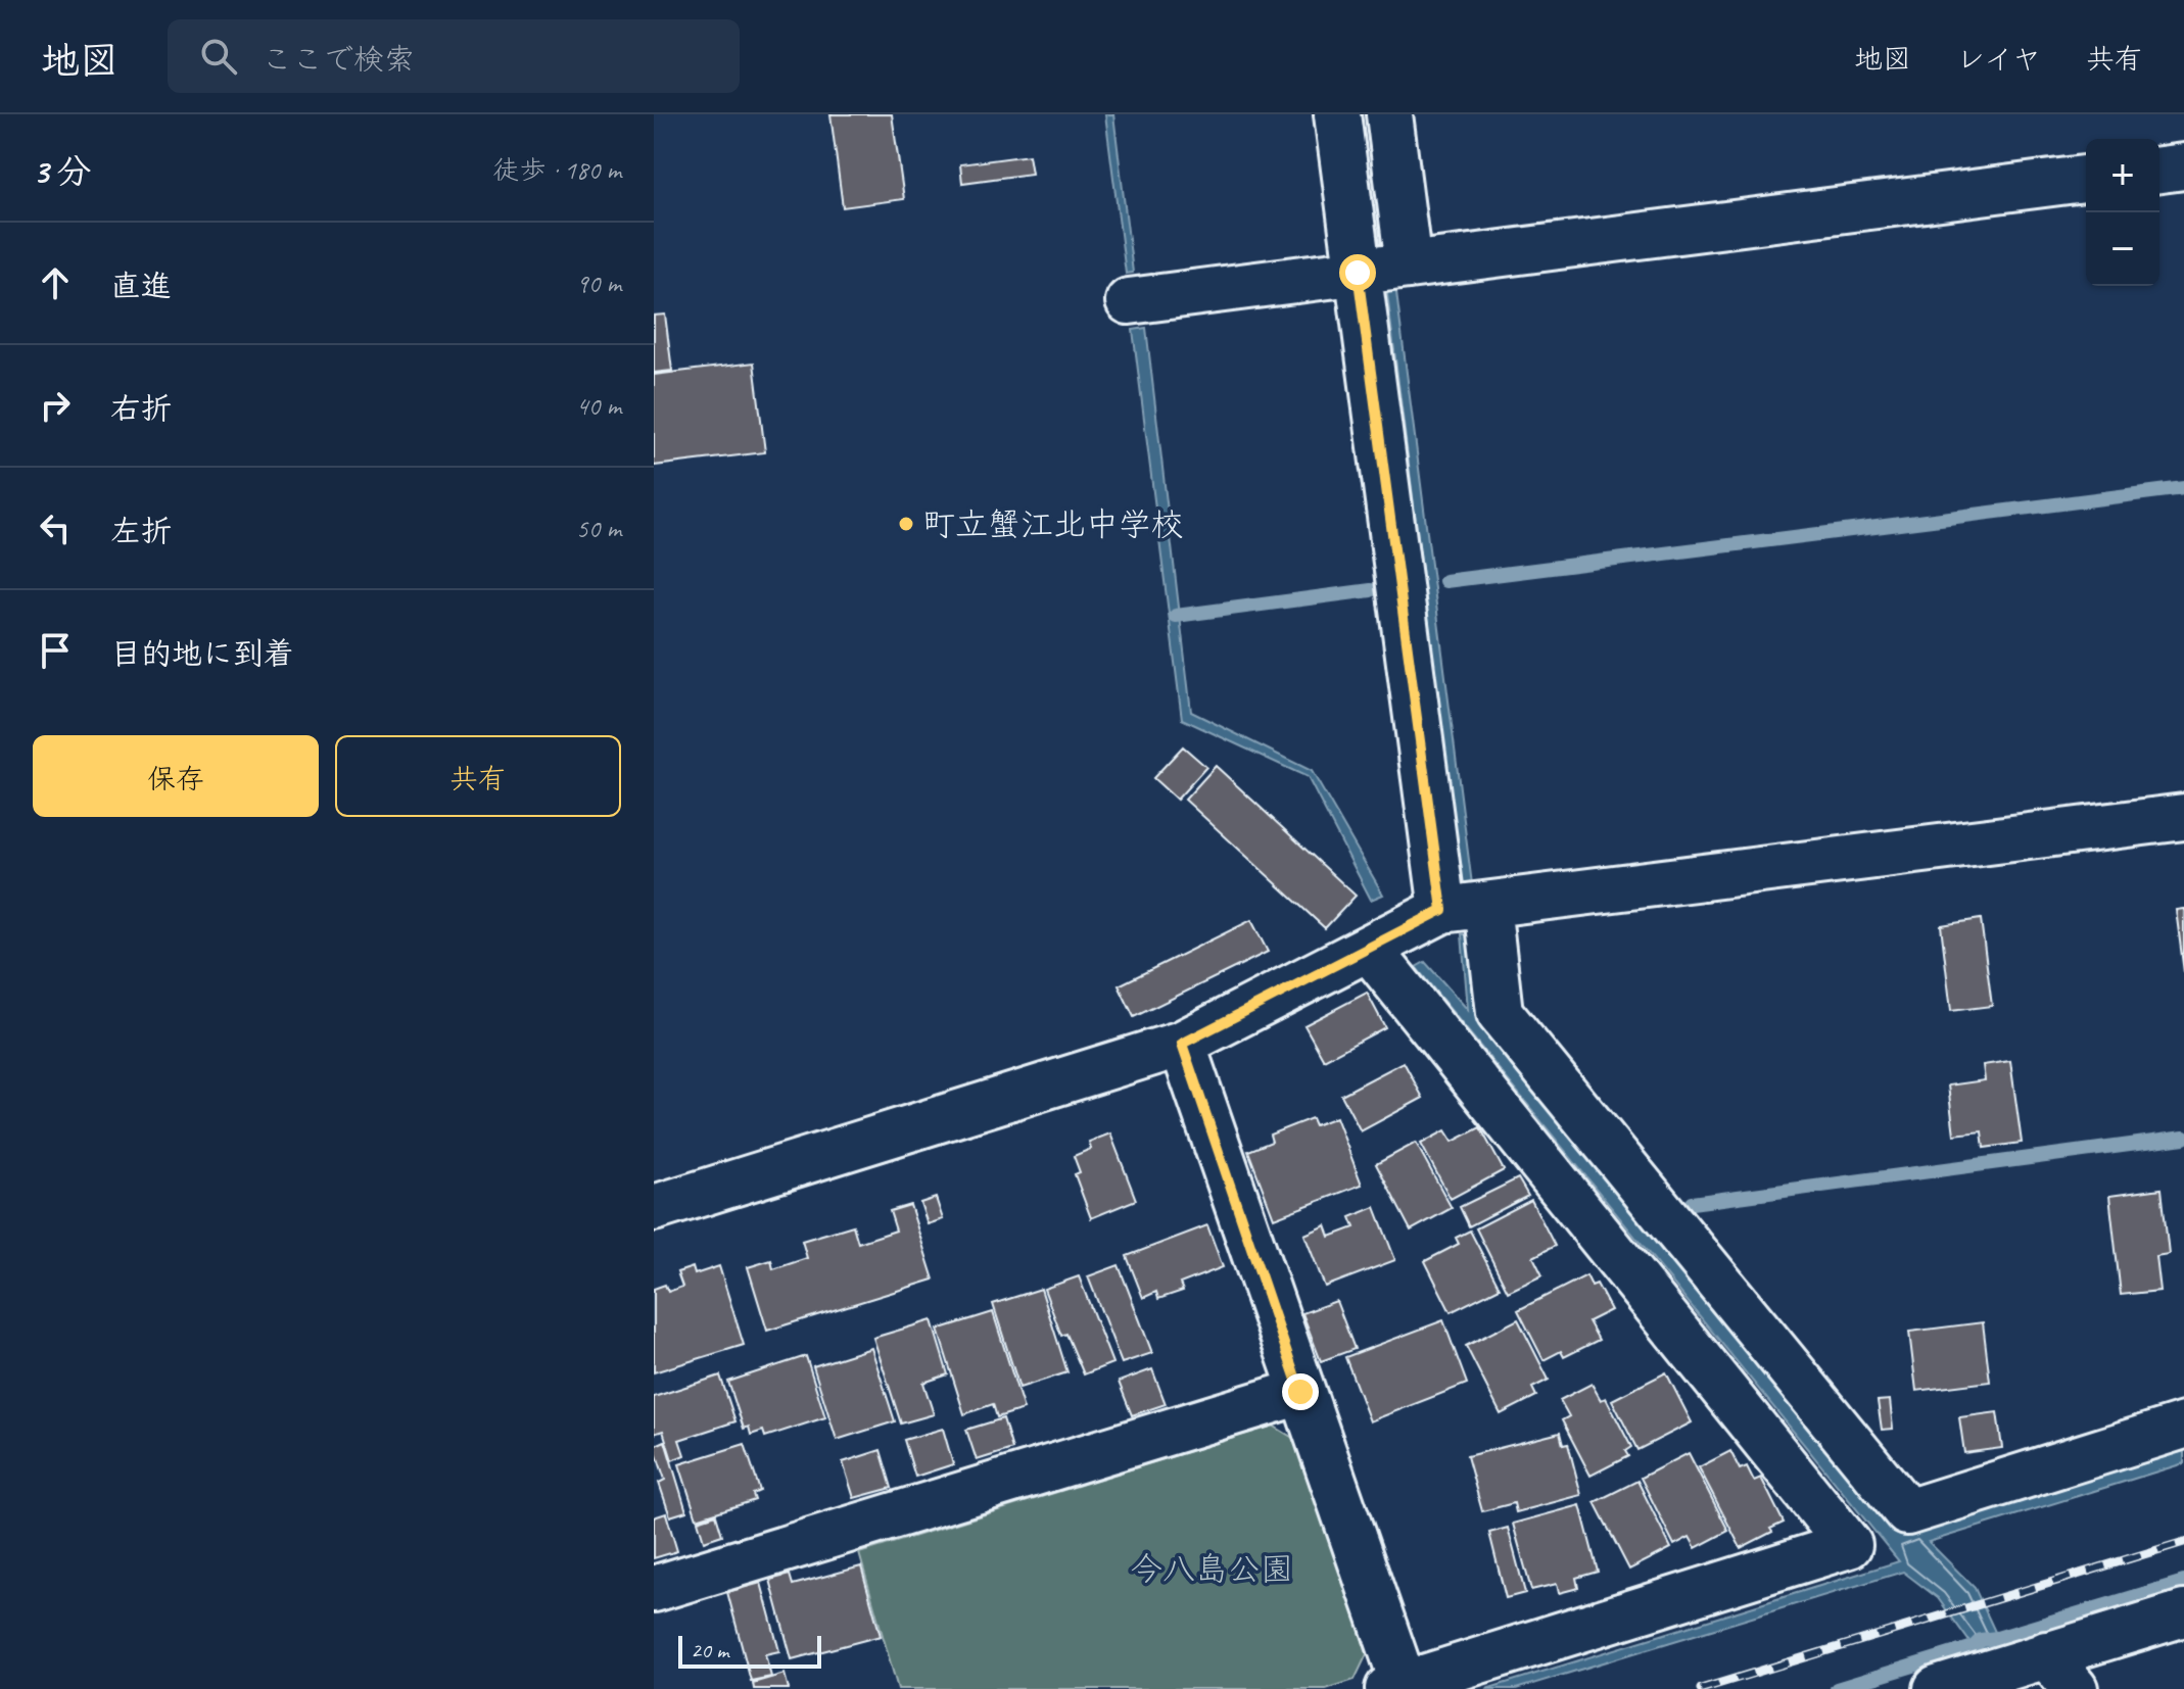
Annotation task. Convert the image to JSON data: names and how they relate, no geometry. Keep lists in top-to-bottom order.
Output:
{
  "parks": ["今八島公園"],
  "places": ["町立蟹江北中学校"],
  "scale_bar": "20 m",
  "page": {
    "header": "地図",
    "search": "ここで検索",
    "nav": ["地図", "レイヤ", "共有"],
    "heading": ["3 分", "徒歩 · 180 m"],
    "map_buttons": ["+", "−"],
    "list": [
      ["直進", "90 m"],
      ["右折", "40 m"],
      ["左折", "50 m"],
      "目的地に到着"
    ],
    "buttons": ["保存", "共有"],
    "scale": "20 m"
  }
}
